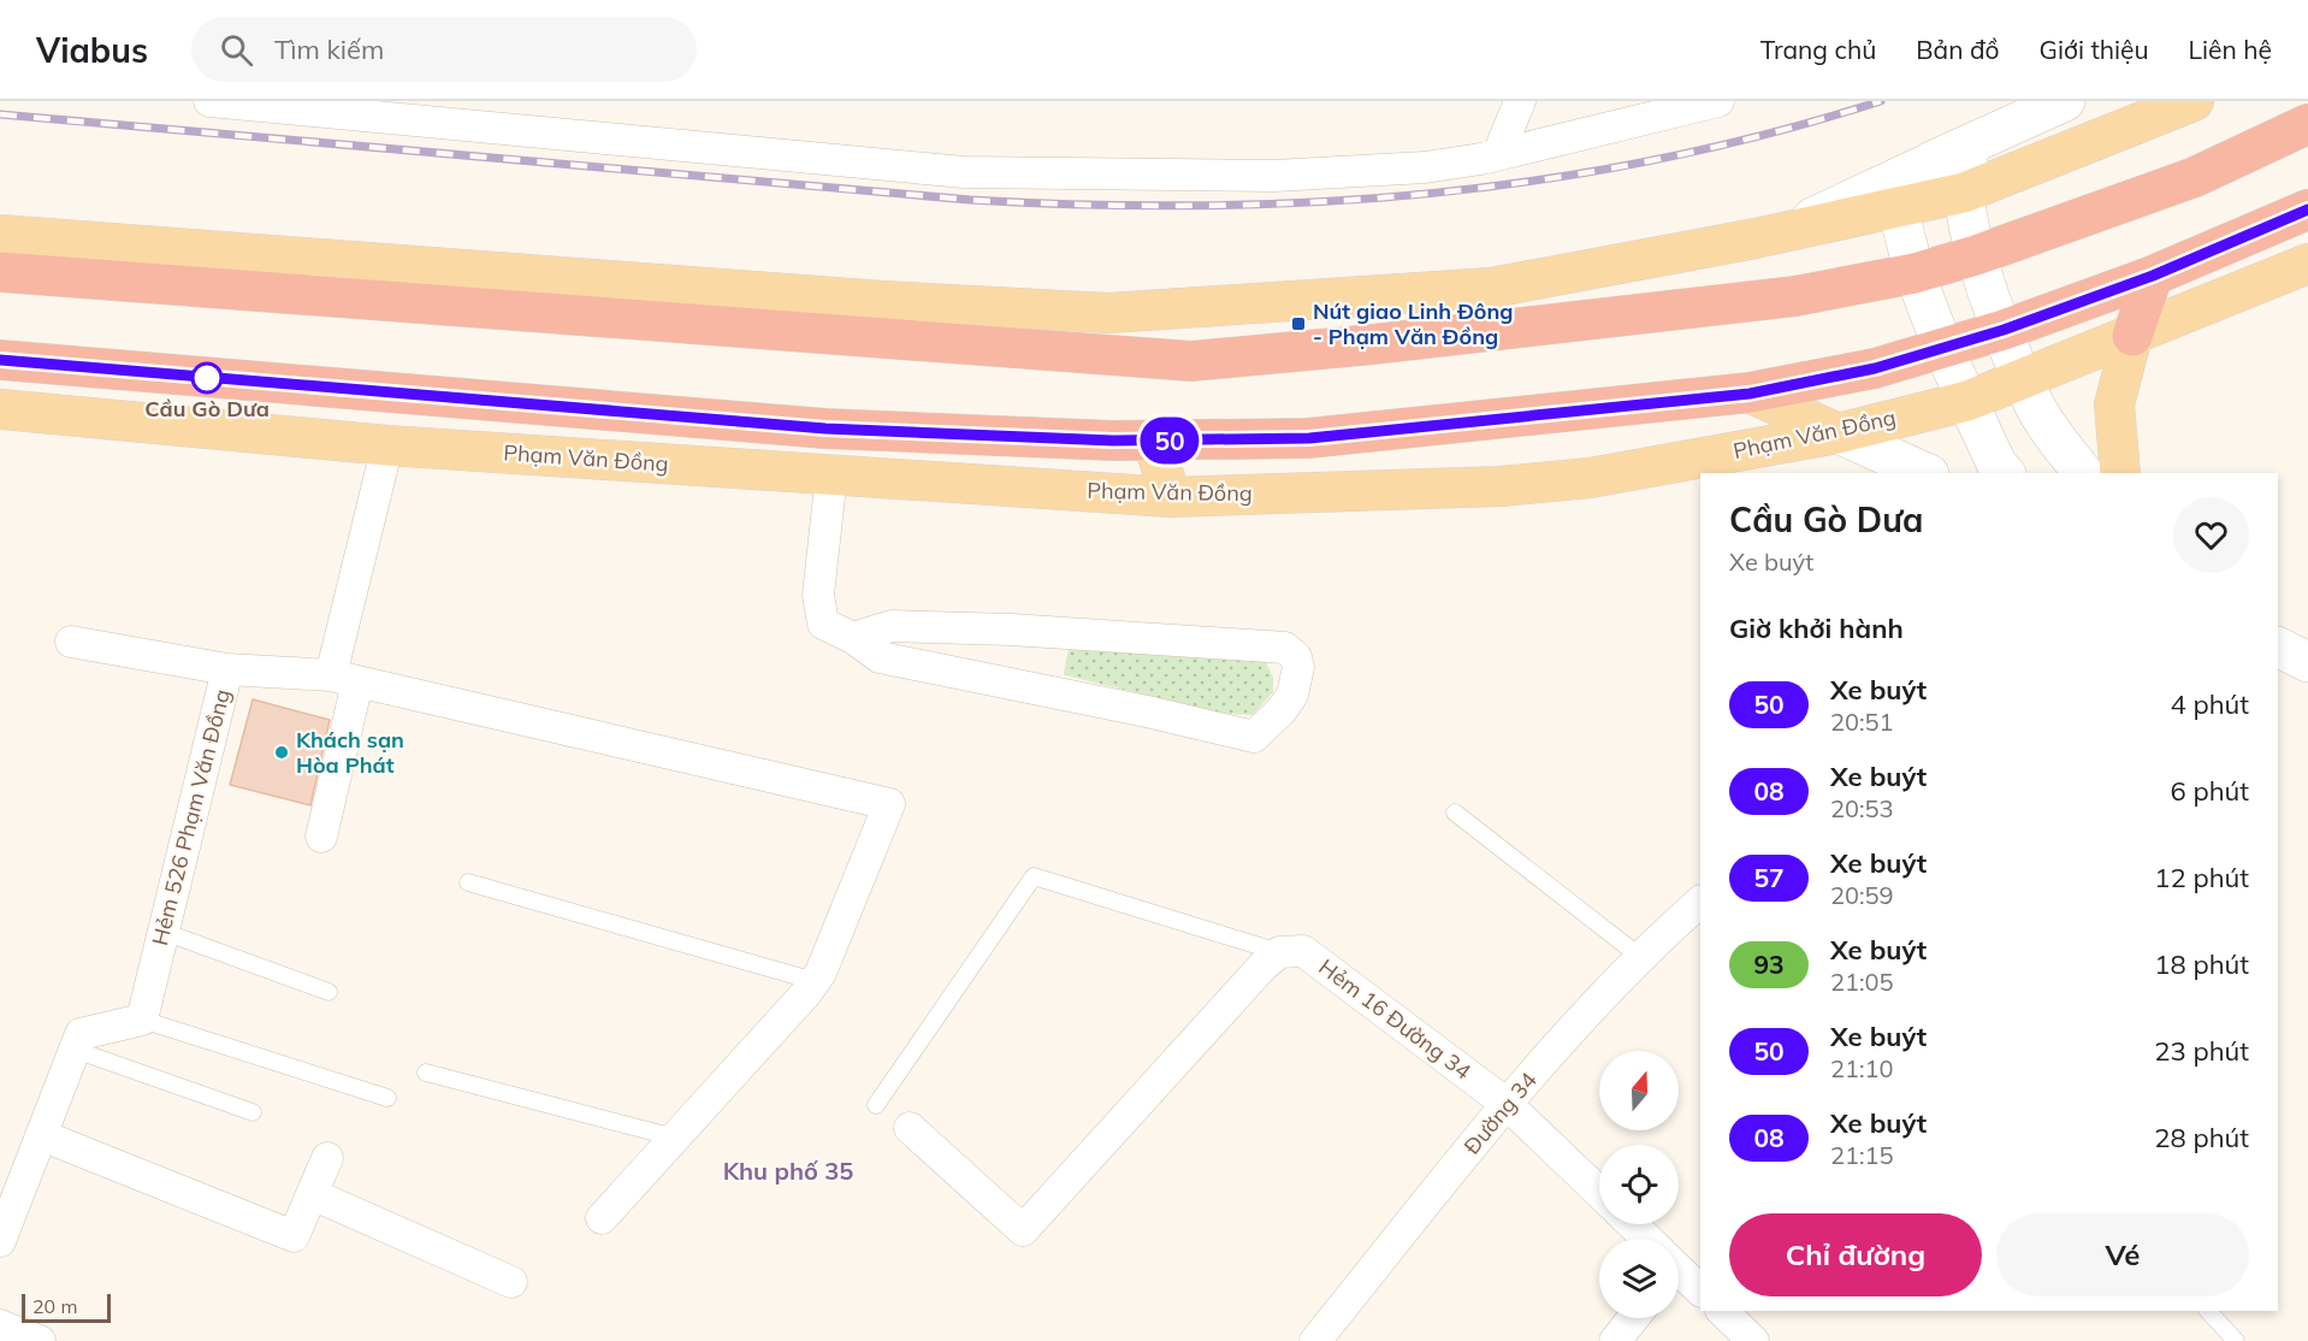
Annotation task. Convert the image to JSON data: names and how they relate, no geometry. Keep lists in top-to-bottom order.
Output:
{
  "streets": {
    "main road": ["Phạm Văn Đồng"],
    "street": ["Hẻm 526 Phạm Văn Đồng", "Hẻm 16 Đường 34", "Đường 34"]
  },
  "crossings": [
    ["Hẻm 16 Đường 34", "Đường 34"]
  ],
  "districts": ["Khu phố 35"],
  "places": {
    "transit": ["Nút giao Linh Đông - Phạm Văn Đồng"],
    "other": ["Cầu Gò Dưa", "Khách sạn Hòa Phát"]
  },
  "lines": ["bus line 50"],
  "scale_bar": "20 m",
  "north": "top",
  "page": {
    "header": "Viabus",
    "search": "Tìm kiếm",
    "nav": [
      "Trang chủ",
      "Bản đồ",
      "Giới thiệu",
      "Liên hệ"
    ],
    "on_map": "50",
    "heading": [
      ["Cầu Gò Dưa", "Xe buýt"],
      "Giờ khởi hành"
    ],
    "list": [
      {
        "mark": "50",
        "name": "Xe buýt",
        "note": "20:51",
        "value": "4 phút"
      },
      {
        "mark": "08",
        "name": "Xe buýt",
        "note": "20:53",
        "value": "6 phút"
      },
      {
        "mark": "57",
        "name": "Xe buýt",
        "note": "20:59",
        "value": "12 phút"
      },
      {
        "mark": "93",
        "name": "Xe buýt",
        "note": "21:05",
        "value": "18 phút"
      },
      {
        "mark": "50",
        "name": "Xe buýt",
        "note": "21:10",
        "value": "23 phút"
      },
      {
        "mark": "08",
        "name": "Xe buýt",
        "note": "21:15",
        "value": "28 phút"
      }
    ],
    "buttons": ["Chỉ đường", "Vé"],
    "scale": "20 m"
  }
}
